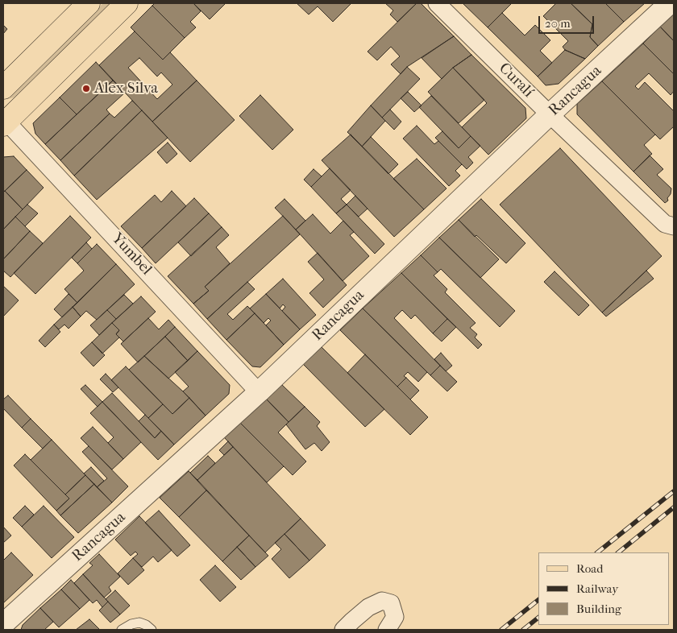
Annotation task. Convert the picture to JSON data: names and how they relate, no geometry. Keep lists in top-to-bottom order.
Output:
{
  "streets": {
    "street": ["Curalí", "Rancagua", "Yumbel"]
  },
  "crossings": [
    ["Curalí", "Rancagua"],
    ["Rancagua", "Yumbel"]
  ],
  "places": ["Alex Silva"],
  "legend": ["Road", "Railway", "Building"],
  "scale_bar": "20 m"
}
